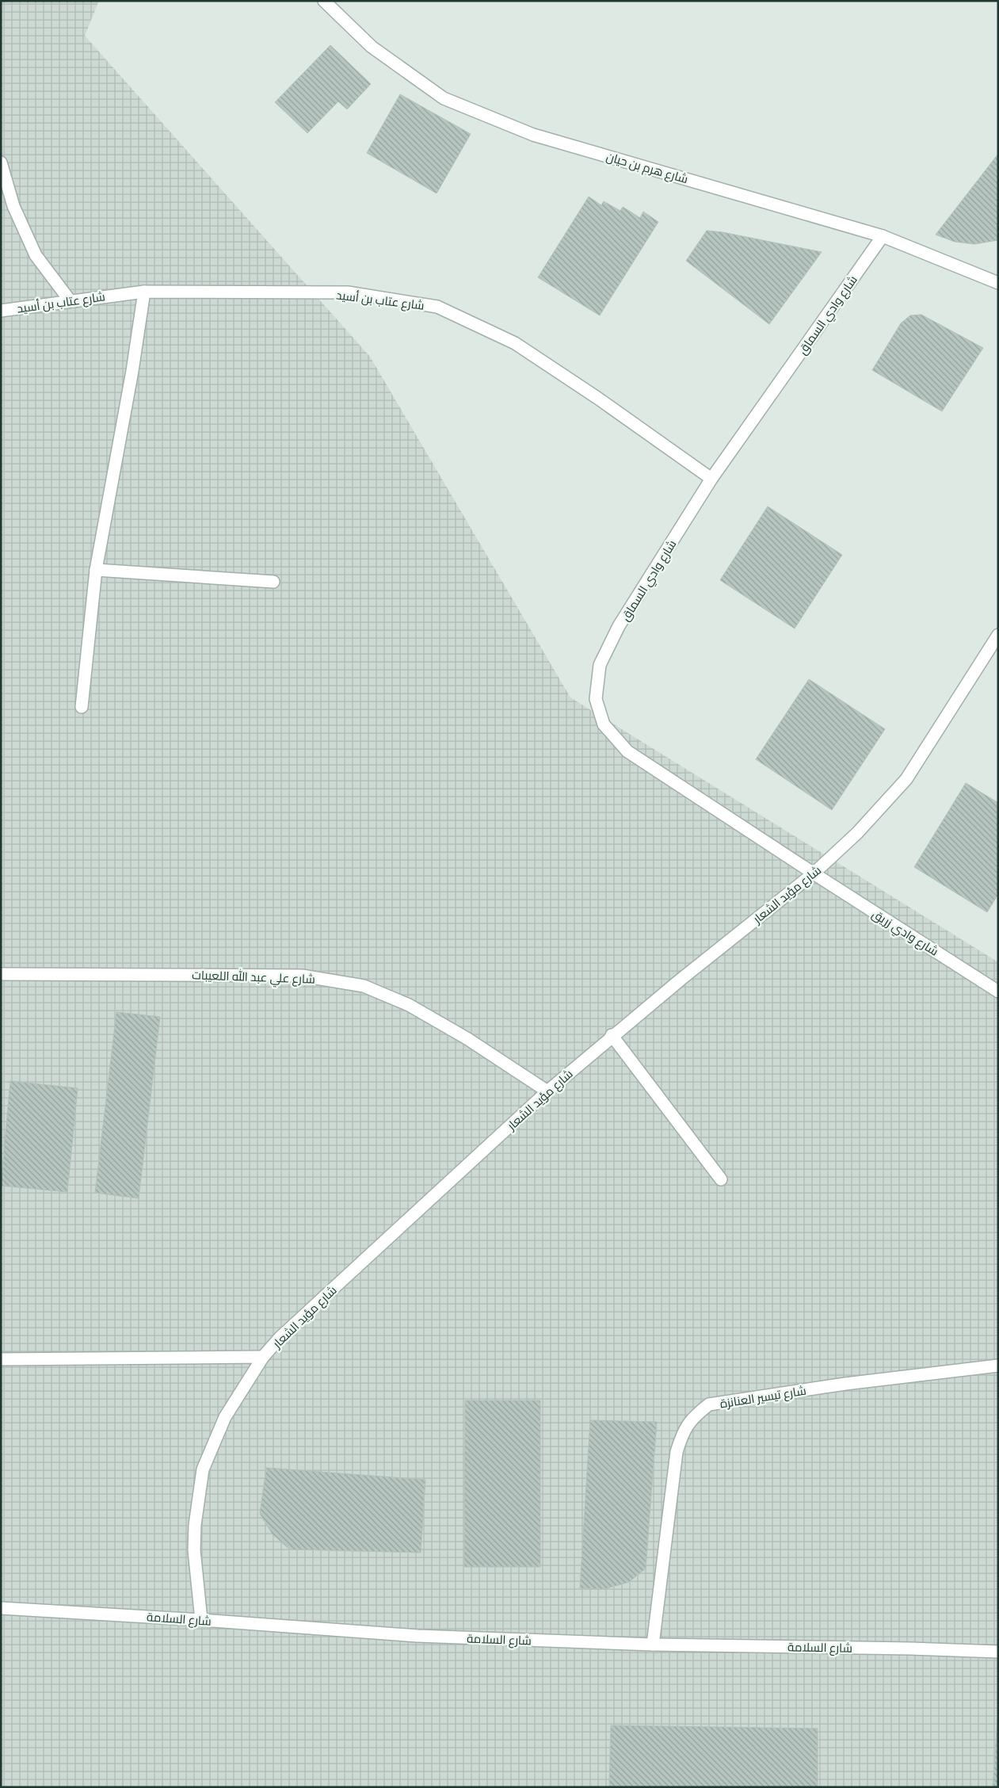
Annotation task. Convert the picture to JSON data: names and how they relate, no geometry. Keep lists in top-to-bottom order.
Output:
{
  "streets": {
    "street": [
      "شارع هرم بن حيان",
      "شارع عتاب بن أسيد",
      "شارع وادي السماق",
      "شارع مؤيد الشعار",
      "شارع وادي زريق",
      "شارع علي عبد الله اللعيبات",
      "شارع تيسير العنانزة",
      "شارع السلامة"
    ]
  },
  "crossings": [
    ["شارع هرم بن حيان", "شارع وادي السماق"],
    ["شارع عتاب بن أسيد", "شارع وادي السماق"],
    ["شارع وادي السماق", "شارع مؤيد الشعار"],
    ["شارع وادي السماق", "شارع وادي زريق"],
    ["شارع مؤيد الشعار", "شارع وادي زريق"],
    ["شارع مؤيد الشعار", "شارع علي عبد الله اللعيبات"],
    ["شارع مؤيد الشعار", "شارع السلامة"],
    ["شارع تيسير العنانزة", "شارع السلامة"]
  ]
}
